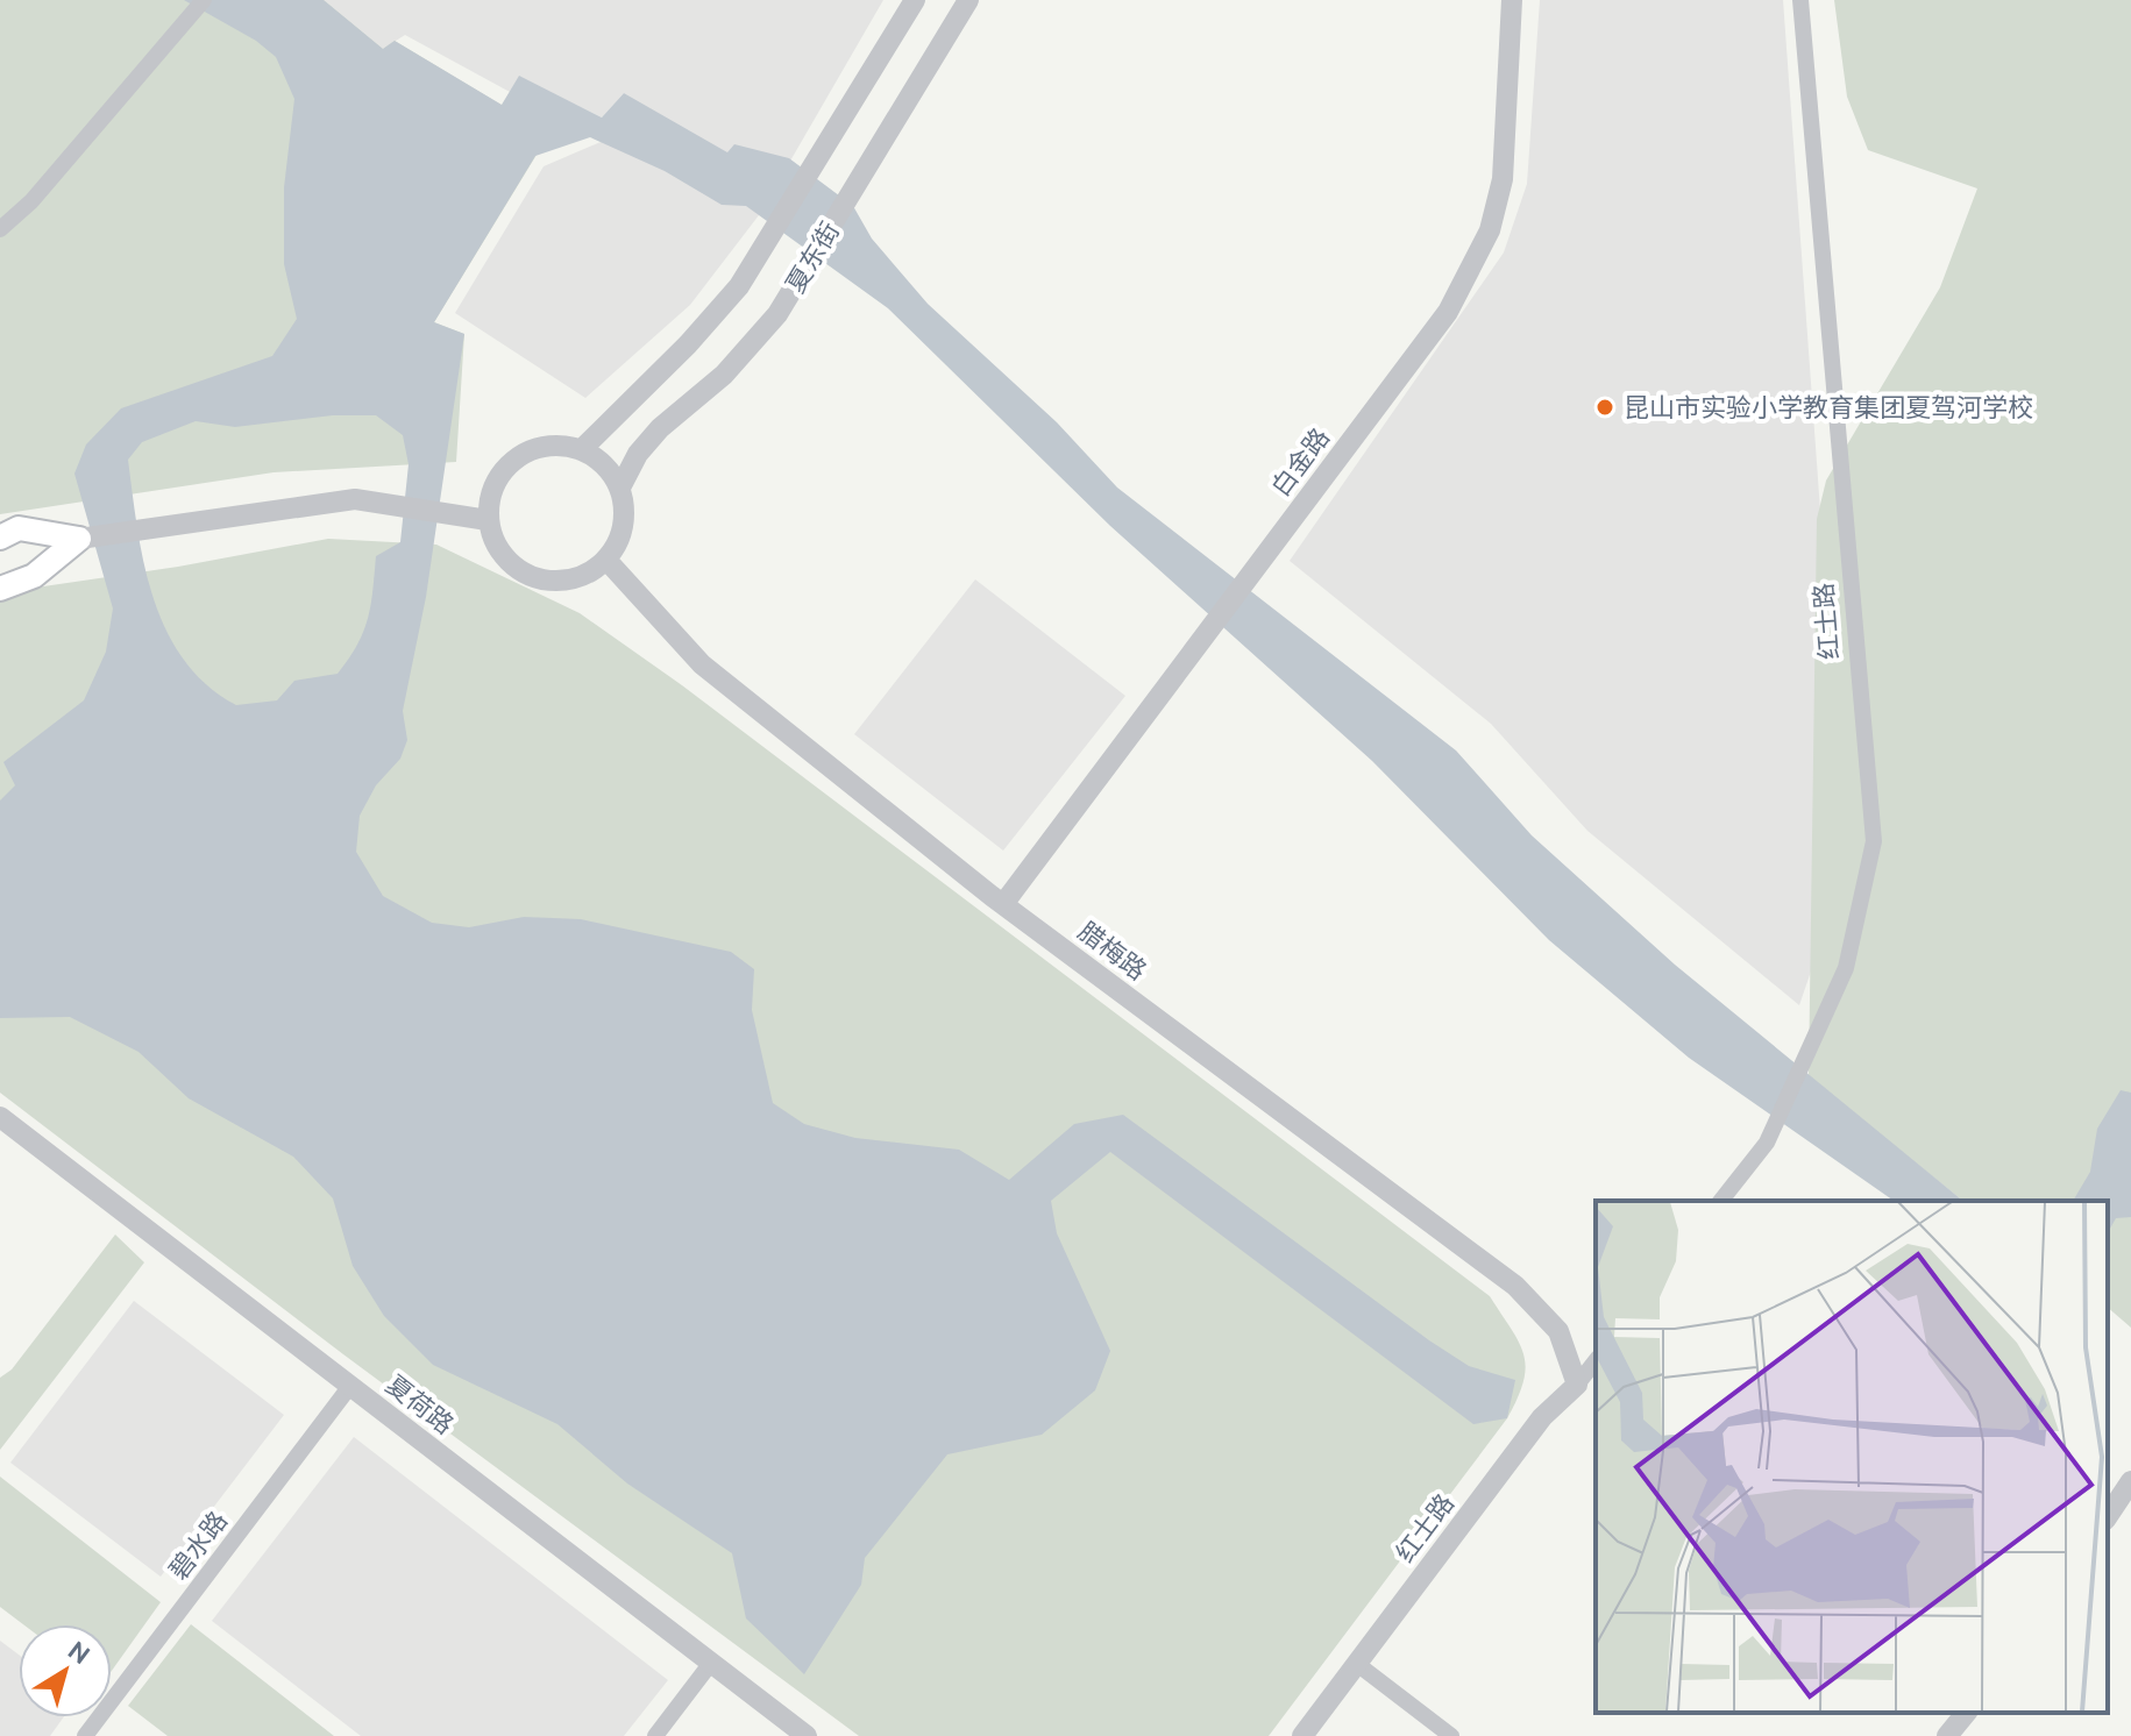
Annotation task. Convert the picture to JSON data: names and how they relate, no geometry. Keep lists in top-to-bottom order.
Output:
{
  "streets": {
    "street": [
      "夏东街",
      "白金路",
      "红士路",
      "腊梅路",
      "夏荷路",
      "碧水路"
    ]
  },
  "crossings": [
    ["夏东街", "腊梅路"],
    ["白金路", "腊梅路"],
    ["红士路", "腊梅路"],
    ["夏荷路", "碧水路"]
  ],
  "places": ["昆山市实验小学教育集团夏驾河学校"],
  "north": "top right"
}
